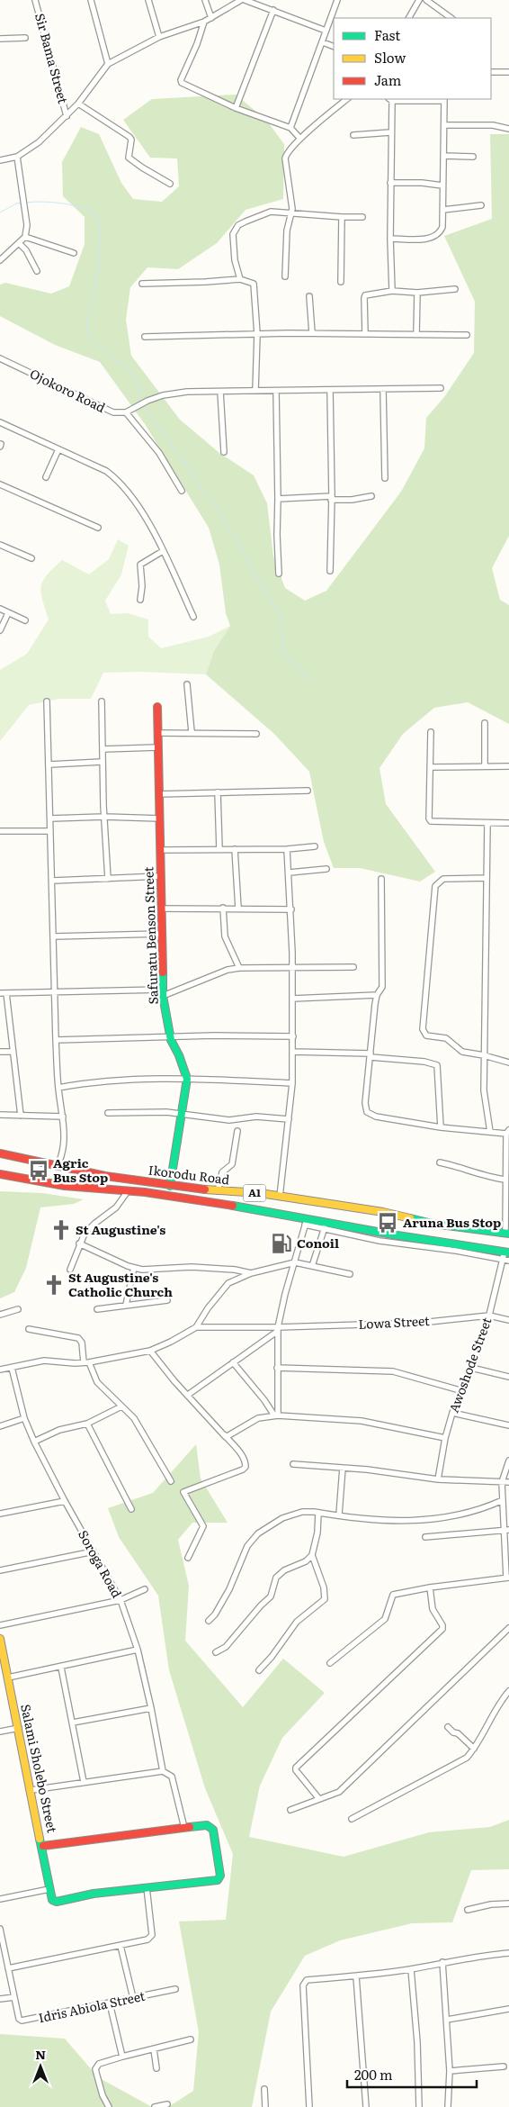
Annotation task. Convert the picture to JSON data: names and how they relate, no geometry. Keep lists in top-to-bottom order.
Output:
{
  "streets": {
    "main road": [
      "Safuratu Benson Street",
      "Ikorodu Road",
      "A1",
      "Salami Sholebo Street"
    ],
    "street": [
      "Sir Bama Street",
      "Ojokoro Road",
      "Lowa Street",
      "Awoshode Street",
      "Soroga Road",
      "Idris Abiola Street"
    ]
  },
  "crossings": [
    ["Ikorodu Road", "Awoshode Street"],
    ["Lowa Street", "Awoshode Street"]
  ],
  "places": {
    "bus stop": ["Agric Bus Stop", "Aruna Bus Stop"],
    "church": ["St Augustine's", "St Augustine's Catholic Church"],
    "fuel station": ["Conoil"]
  },
  "legend": ["Fast", "Slow", "Jam"],
  "scale_bar": "200 m",
  "north": "top"
}
